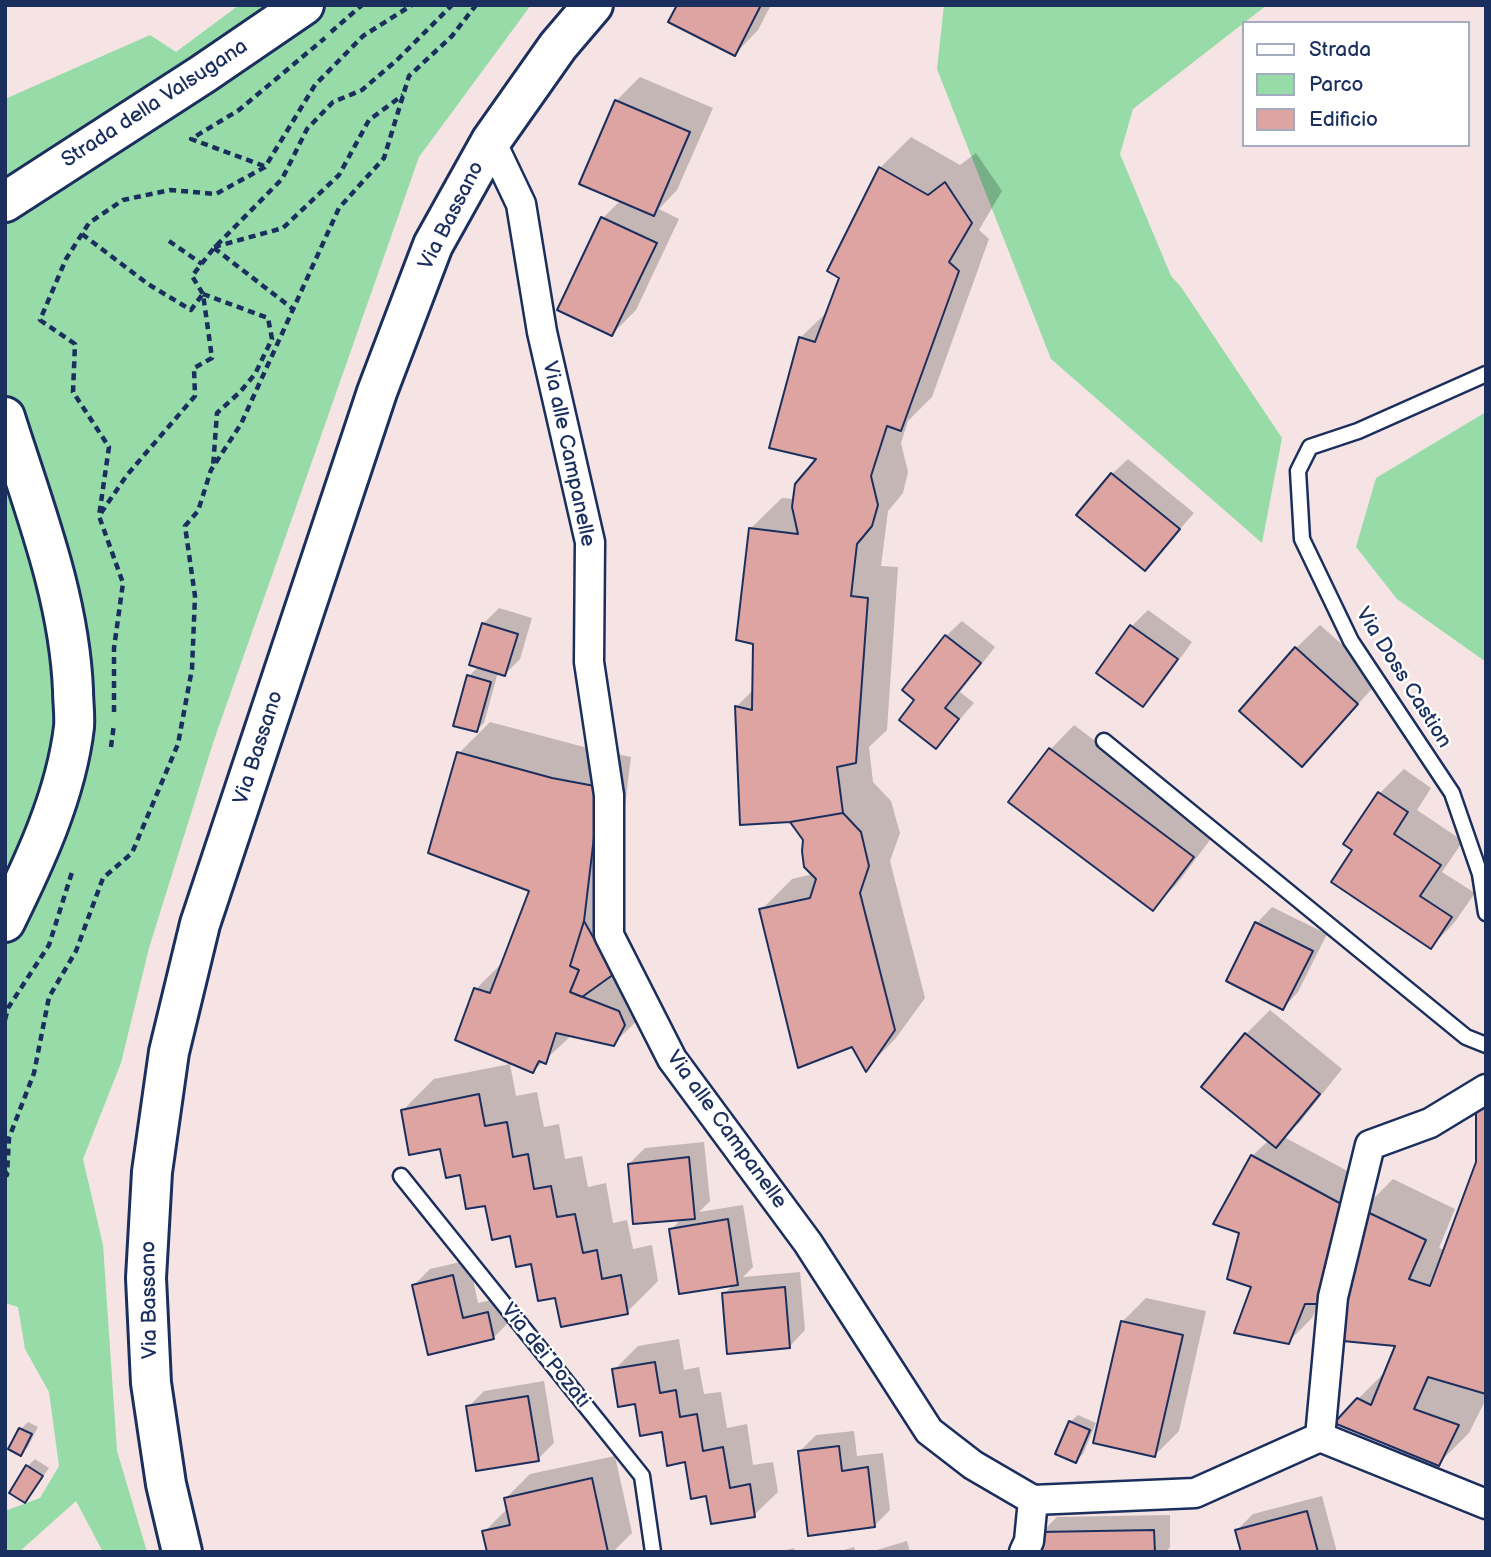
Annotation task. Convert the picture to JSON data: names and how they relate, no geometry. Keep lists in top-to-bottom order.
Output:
{
  "streets": {
    "main road": ["Strada della Valsugana", "Via Bassano"],
    "street": ["Via alle Campanelle"],
    "lane": ["Via Doss Castion", "Via dei Pozati"]
  },
  "crossings": [
    ["Via Bassano", "Via alle Campanelle"]
  ],
  "legend": ["Strada", "Parco", "Edificio"]
}
